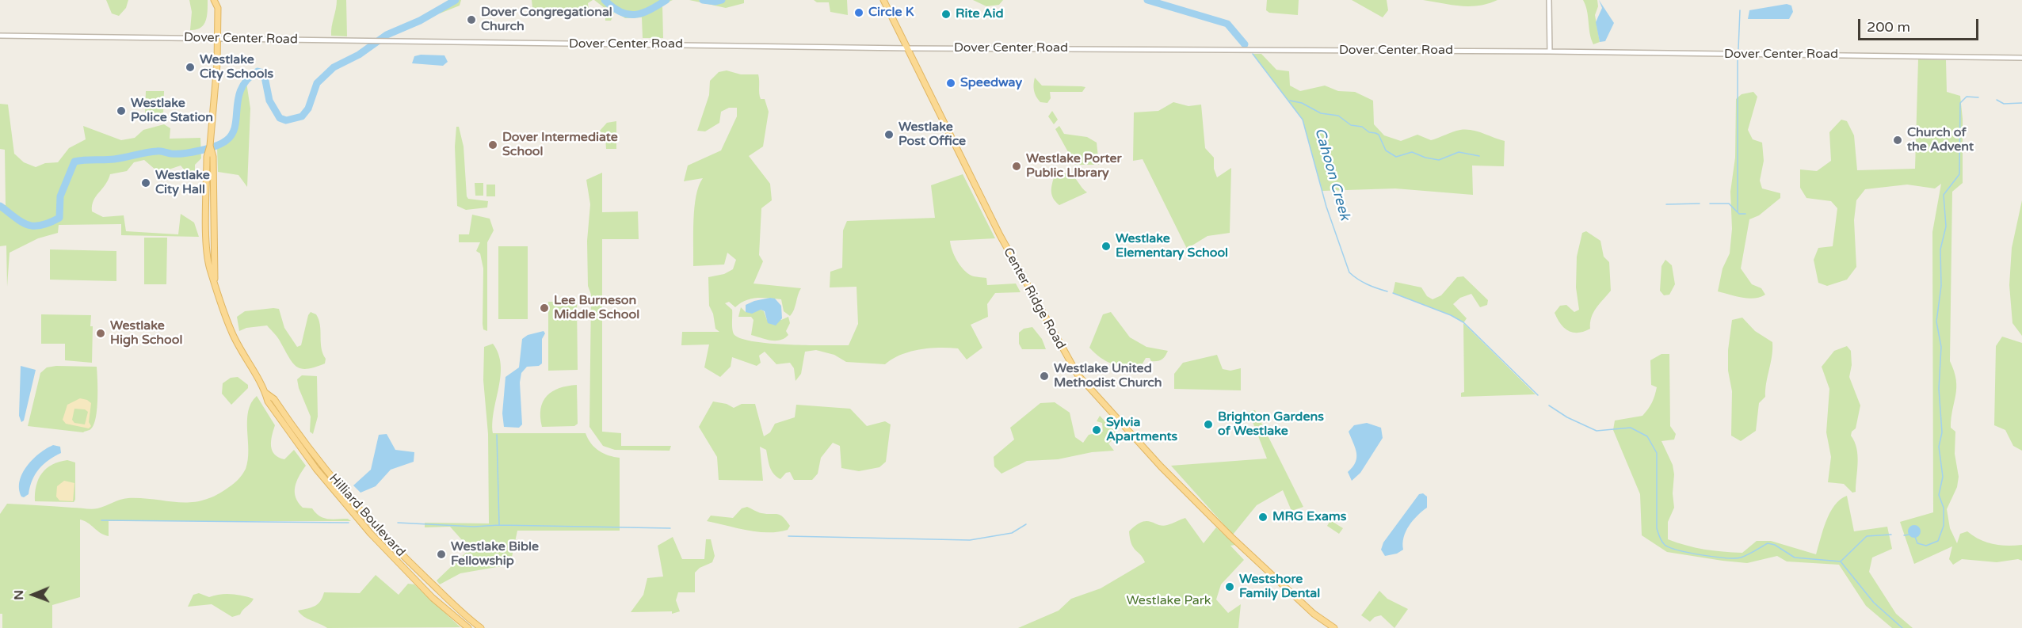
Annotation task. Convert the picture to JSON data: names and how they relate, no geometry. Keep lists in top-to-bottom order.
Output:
{
  "streets": {
    "main road": ["Center Ridge Road", "Hilliard Boulevard"],
    "street": ["Dover Center Road"]
  },
  "crossings": [
    ["Dover Center Road", "Center Ridge Road"],
    ["Dover Center Road", "Hilliard Boulevard"]
  ],
  "water": ["Cahoon Creek"],
  "parks": ["Westlake Park"],
  "places": [
    "Circle K",
    "Rite Aid",
    "Dover Congregational Church",
    "Westlake City Schools",
    "Speedway",
    "Westlake Police Station",
    "Westlake Post Office",
    "Church of the Advent",
    "Dover Intermediate School",
    "Westlake Porter Public LIbrary",
    "Westlake City Hall",
    "Westlake Elementary School",
    "Lee Burneson Middle School",
    "Westlake High School",
    "Westlake United Methodist Church",
    "Brighton Gardens of Westlake",
    "Sylvia Apartments",
    "MRG Exams",
    "Westlake Bible Fellowship",
    "Westshore Family Dental"
  ],
  "scale_bar": "200 m",
  "north": "left"
}
